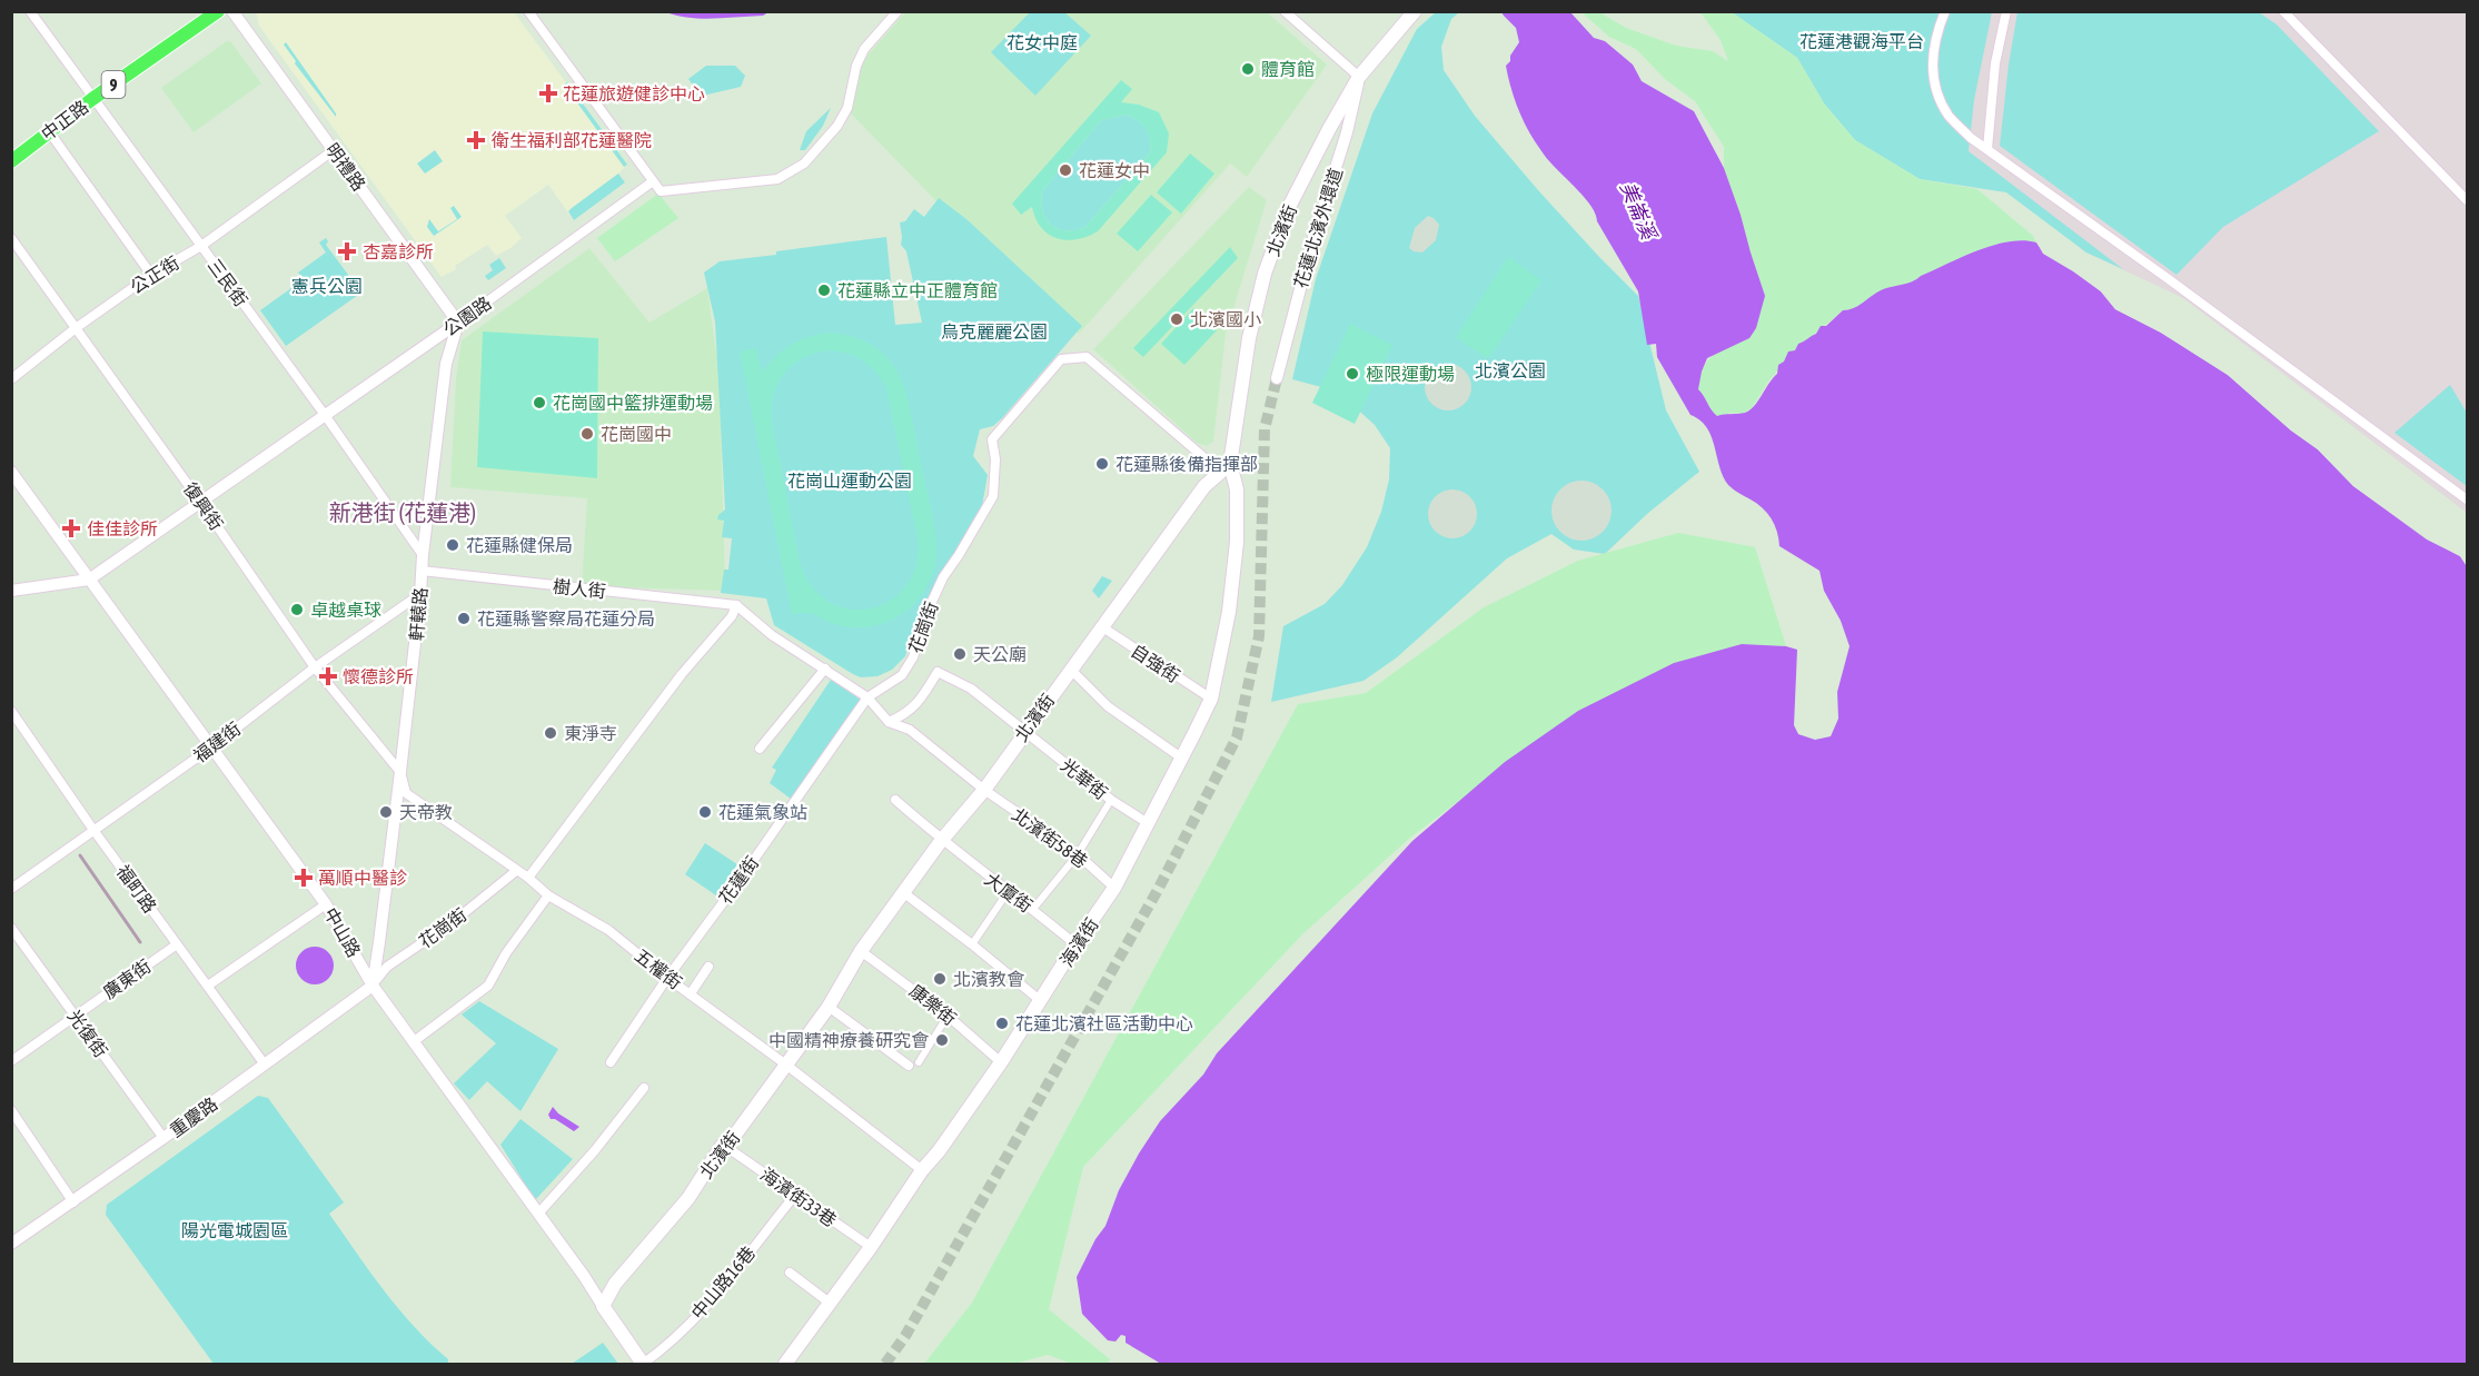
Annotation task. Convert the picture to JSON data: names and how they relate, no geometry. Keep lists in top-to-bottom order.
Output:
{
  "streets": {
    "main road": [
      "9",
      "中正路",
      "北濱街",
      "中山路",
      "海濱街"
    ],
    "street": [
      "明禮路",
      "花蓮北濱外環道",
      "公正街",
      "三民街",
      "公園路",
      "復興街",
      "樹人街",
      "軒轅路",
      "花崗街",
      "自強街",
      "福建街",
      "光華街",
      "北濱街58巷",
      "花蓮街",
      "福町路",
      "大廈街",
      "五權街",
      "廣東街",
      "康樂街",
      "光復街",
      "重慶路",
      "海濱街33巷",
      "中山路16巷"
    ]
  },
  "crossings": [
    ["中正路", "三民街"],
    ["明禮路", "公正街"],
    ["明禮路", "公園路"],
    ["明禮路", "軒轅路"],
    ["花蓮北濱外環道", "北濱街"],
    ["北濱街", "花崗街"],
    ["北濱街", "自強街"],
    ["北濱街", "光華街"],
    ["北濱街", "北濱街58巷"],
    ["北濱街", "大廈街"],
    ["北濱街", "中山路"],
    ["北濱街", "海濱街"],
    ["北濱街", "五權街"],
    ["北濱街", "康樂街"],
    ["北濱街", "海濱街33巷"],
    ["公正街", "三民街"],
    ["公正街", "復興街"],
    ["三民街", "公園路"],
    ["三民街", "軒轅路"],
    ["公園路", "復興街"],
    ["公園路", "軒轅路"],
    ["公園路", "中山路"],
    ["復興街", "軒轅路"],
    ["復興街", "福建街"],
    ["復興街", "五權街"],
    ["樹人街", "軒轅路"],
    ["軒轅路", "花崗街"],
    ["軒轅路", "福建街"],
    ["軒轅路", "中山路"],
    ["軒轅路", "五權街"],
    ["軒轅路", "重慶路"],
    ["花崗街", "花蓮街"],
    ["花崗街", "中山路"],
    ["花崗街", "海濱街"],
    ["花崗街", "五權街"],
    ["花崗街", "重慶路"],
    ["自強街", "海濱街"],
    ["福建街", "福町路"],
    ["福建街", "中山路"],
    ["光華街", "北濱街58巷"],
    ["光華街", "海濱街"],
    ["北濱街58巷", "海濱街"],
    ["花蓮街", "五權街"],
    ["福町路", "廣東街"],
    ["福町路", "重慶路"],
    ["大廈街", "海濱街"],
    ["中山路", "重慶路"],
    ["中山路", "中山路16巷"],
    ["海濱街", "五權街"],
    ["海濱街", "康樂街"],
    ["海濱街", "海濱街33巷"],
    ["廣東街", "光復街"],
    ["光復街", "重慶路"],
    ["海濱街33巷", "中山路16巷"]
  ],
  "districts": ["新港街 (花蓮港)"],
  "water": ["美崙溪"],
  "parks": [
    "花蓮港觀海平台",
    "花女中庭",
    "憲兵公園",
    "烏克麗麗公園",
    "北濱公園",
    "花崗山運動公園",
    "陽光電城園區"
  ],
  "places": {
    "other": [
      "體育館",
      "花蓮女中",
      "花蓮縣立中正體育館",
      "北濱國小",
      "極限運動場",
      "花崗國中籃排運動場",
      "花崗國中",
      "花蓮縣後備指揮部",
      "花蓮縣健保局",
      "卓越桌球",
      "花蓮縣警察局花蓮分局",
      "天公廟",
      "東淨寺",
      "天帝教",
      "花蓮氣象站",
      "北濱教會",
      "花蓮北濱社區活動中心",
      "中國精神療養研究會"
    ],
    "health": [
      "花蓮旅遊健診中心",
      "衛生福利部花蓮醫院",
      "杏嘉診所",
      "佳佳診所",
      "懷德診所",
      "萬順中醫診"
    ]
  }
}
